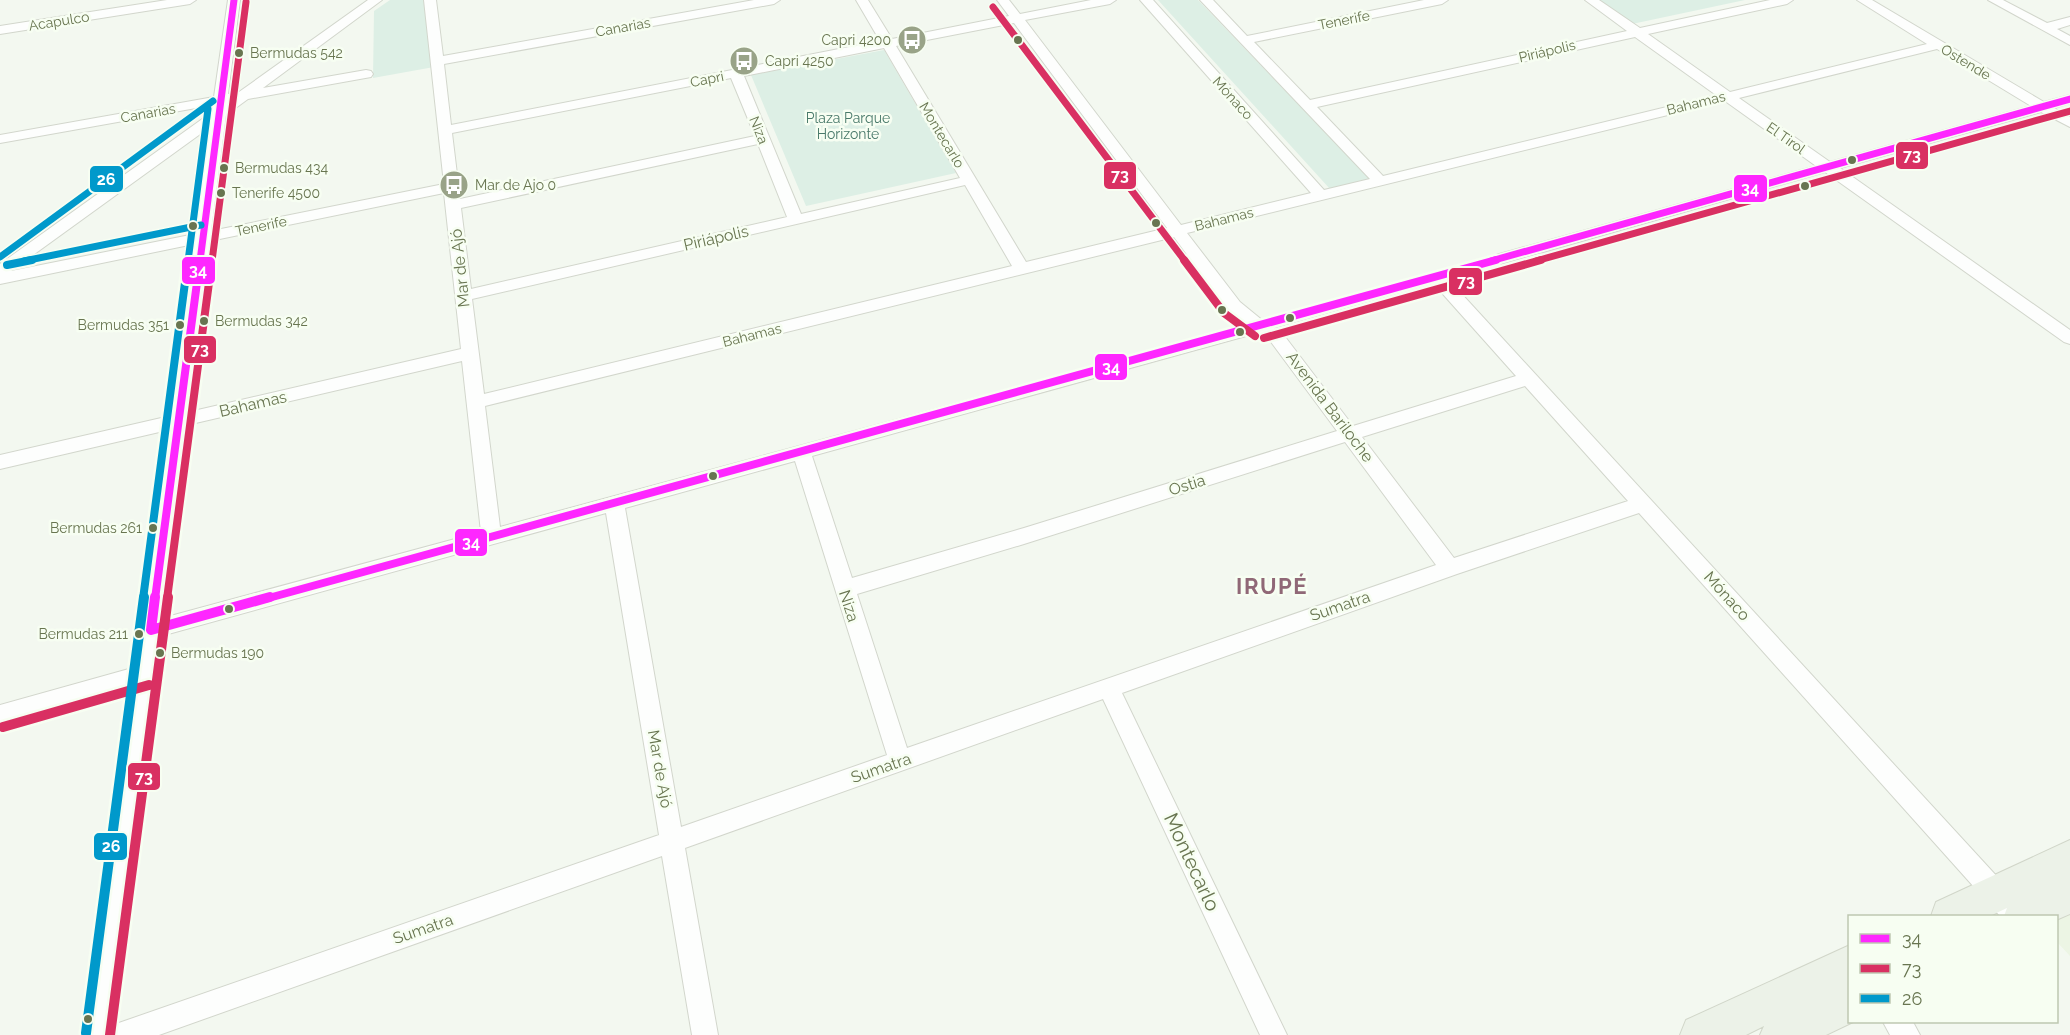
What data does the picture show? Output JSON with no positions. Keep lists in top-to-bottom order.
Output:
{
  "streets": {
    "street": [
      "Tenerife",
      "Acapulco",
      "Canarias",
      "Piriápolis",
      "Ostende",
      "Capri",
      "Mónaco",
      "Bahamas",
      "Niza",
      "Montecarlo",
      "El Tirol",
      "Mar de Ajó",
      "Avenida Bariloche",
      "Ostia",
      "Sumatra"
    ]
  },
  "crossings": [
    ["Tenerife", "Mar de Ajó"],
    ["Canarias", "Mar de Ajó"],
    ["Piriápolis", "Niza"],
    ["Piriápolis", "Montecarlo"],
    ["Piriápolis", "El Tirol"],
    ["Piriápolis", "Mar de Ajó"],
    ["Ostende", "Bahamas"],
    ["Capri", "Niza"],
    ["Capri", "Montecarlo"],
    ["Capri", "Mar de Ajó"],
    ["Capri", "Avenida Bariloche"],
    ["Mónaco", "Bahamas"],
    ["Mónaco", "Ostia"],
    ["Mónaco", "Sumatra"],
    ["Bahamas", "Montecarlo"],
    ["Bahamas", "El Tirol"],
    ["Bahamas", "Mar de Ajó"],
    ["Bahamas", "Avenida Bariloche"],
    ["Niza", "Ostia"],
    ["Niza", "Sumatra"],
    ["Montecarlo", "Sumatra"],
    ["Mar de Ajó", "Sumatra"],
    ["Avenida Bariloche", "Ostia"],
    ["Avenida Bariloche", "Sumatra"]
  ],
  "districts": ["IRUPÉ"],
  "parks": ["Plaza Parque Horizonte"],
  "places": {
    "bus stop": ["Capri 4200", "Capri 4250", "Mar de Ajo 0"],
    "other": [
      "Bermudas 542",
      "Bermudas 434",
      "Tenerife 4500",
      "Bermudas 342",
      "Bermudas 351",
      "Bermudas 261",
      "Bermudas 211",
      "Bermudas 190"
    ]
  },
  "lines": ["transit line 34", "transit line 73", "transit line 26"],
  "legend": ["34", "73", "26"]
}
